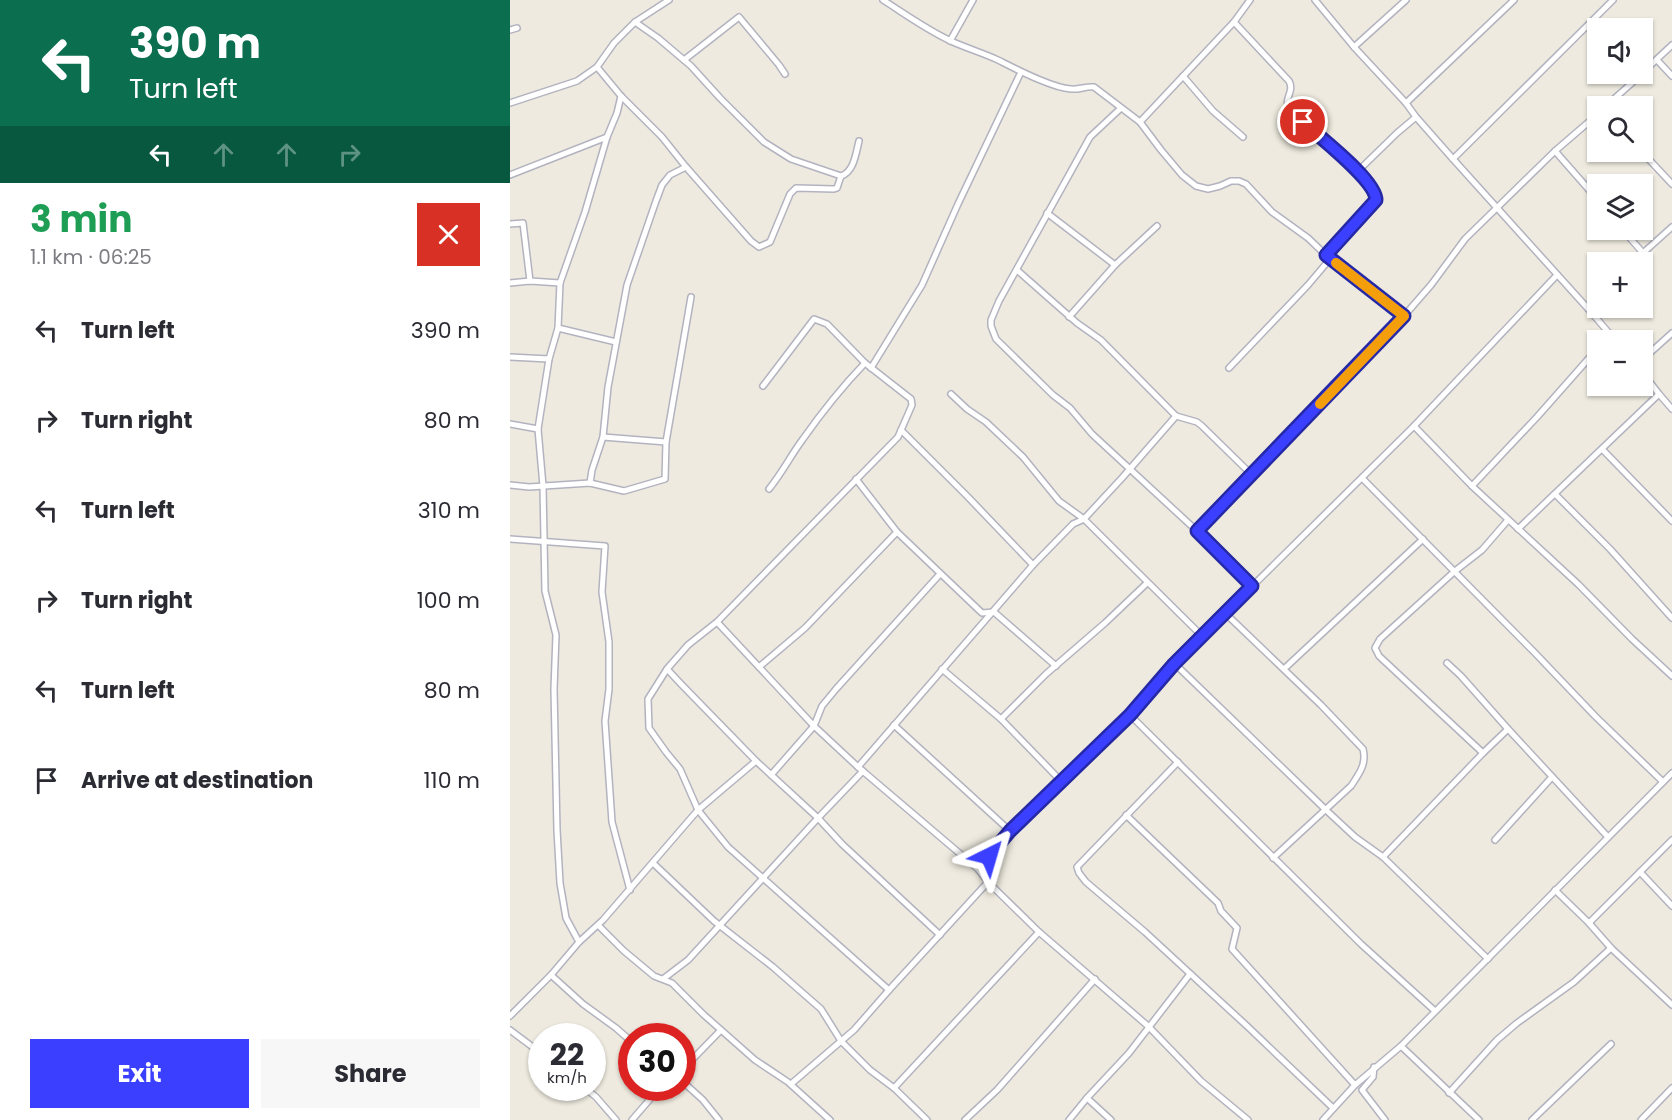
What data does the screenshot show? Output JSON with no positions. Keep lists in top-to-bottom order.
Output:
{
  "page": {
    "turn": ["390 m", "Turn left"],
    "map_buttons": ["+", "−"],
    "heading": ["3 min", "1.1 km · 06:25"],
    "list": [
      {
        "name": "Turn left",
        "value": "390 m"
      },
      {
        "name": "Turn right",
        "value": "80 m"
      },
      {
        "name": "Turn left",
        "value": "310 m"
      },
      {
        "name": "Turn right",
        "value": "100 m"
      },
      {
        "name": "Turn left",
        "value": "80 m"
      },
      {
        "name": "Arrive at destination",
        "value": "110 m"
      }
    ],
    "speed": "22 km/h",
    "limit": "30",
    "buttons": ["Exit", "Share"]
  }
}
